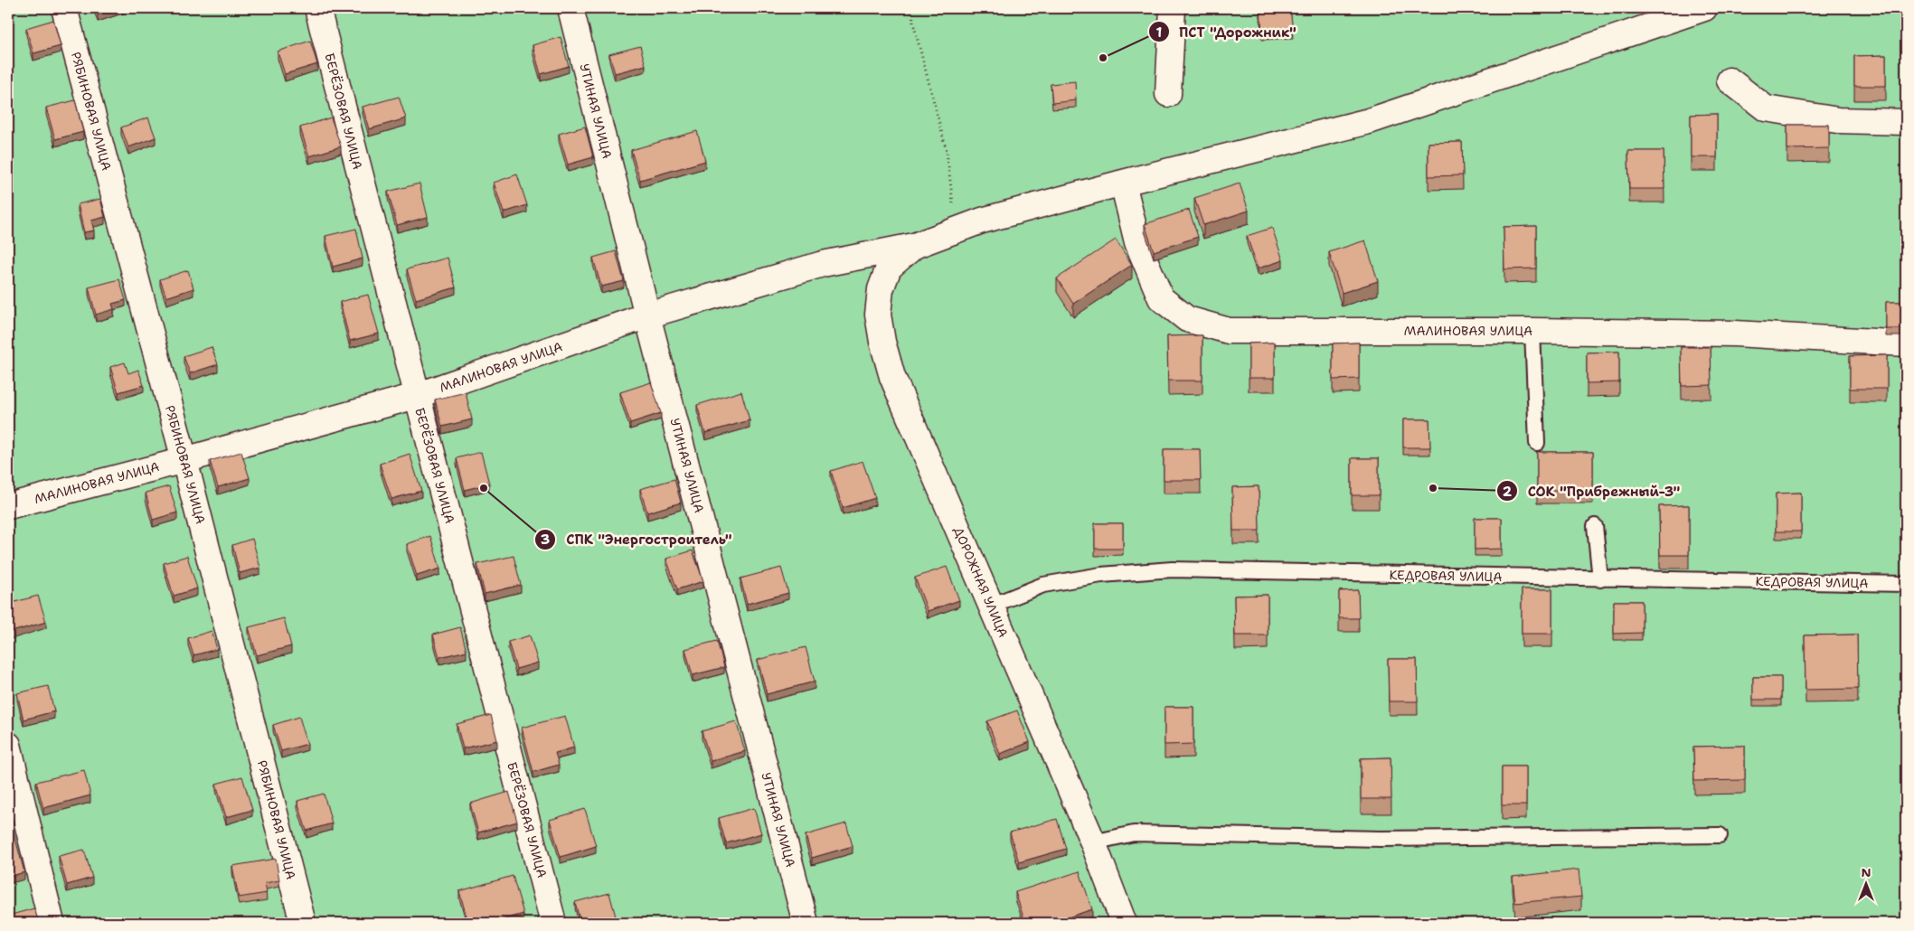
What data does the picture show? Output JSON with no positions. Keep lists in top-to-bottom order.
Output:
{
  "streets": {
    "street": [
      "РЯБИНОВАЯ УЛИЦА",
      "БЕРЁЗОВАЯ УЛИЦА",
      "УТИНАЯ УЛИЦА",
      "МАЛИНОВАЯ УЛИЦА",
      "ДОРОЖНАЯ УЛИЦА"
    ],
    "lane": ["КЕДРОВАЯ УЛИЦА"]
  },
  "crossings": [
    ["РЯБИНОВАЯ УЛИЦА", "МАЛИНОВАЯ УЛИЦА"],
    ["БЕРЁЗОВАЯ УЛИЦА", "МАЛИНОВАЯ УЛИЦА"],
    ["УТИНАЯ УЛИЦА", "МАЛИНОВАЯ УЛИЦА"],
    ["МАЛИНОВАЯ УЛИЦА", "ДОРОЖНАЯ УЛИЦА"],
    ["КЕДРОВАЯ УЛИЦА", "ДОРОЖНАЯ УЛИЦА"]
  ],
  "places": ["ПСТ \"Дорожник\"", "СПК \"Энергостроитель\"", "СОК \"Прибрежный-3\""],
  "north": "top"
}
